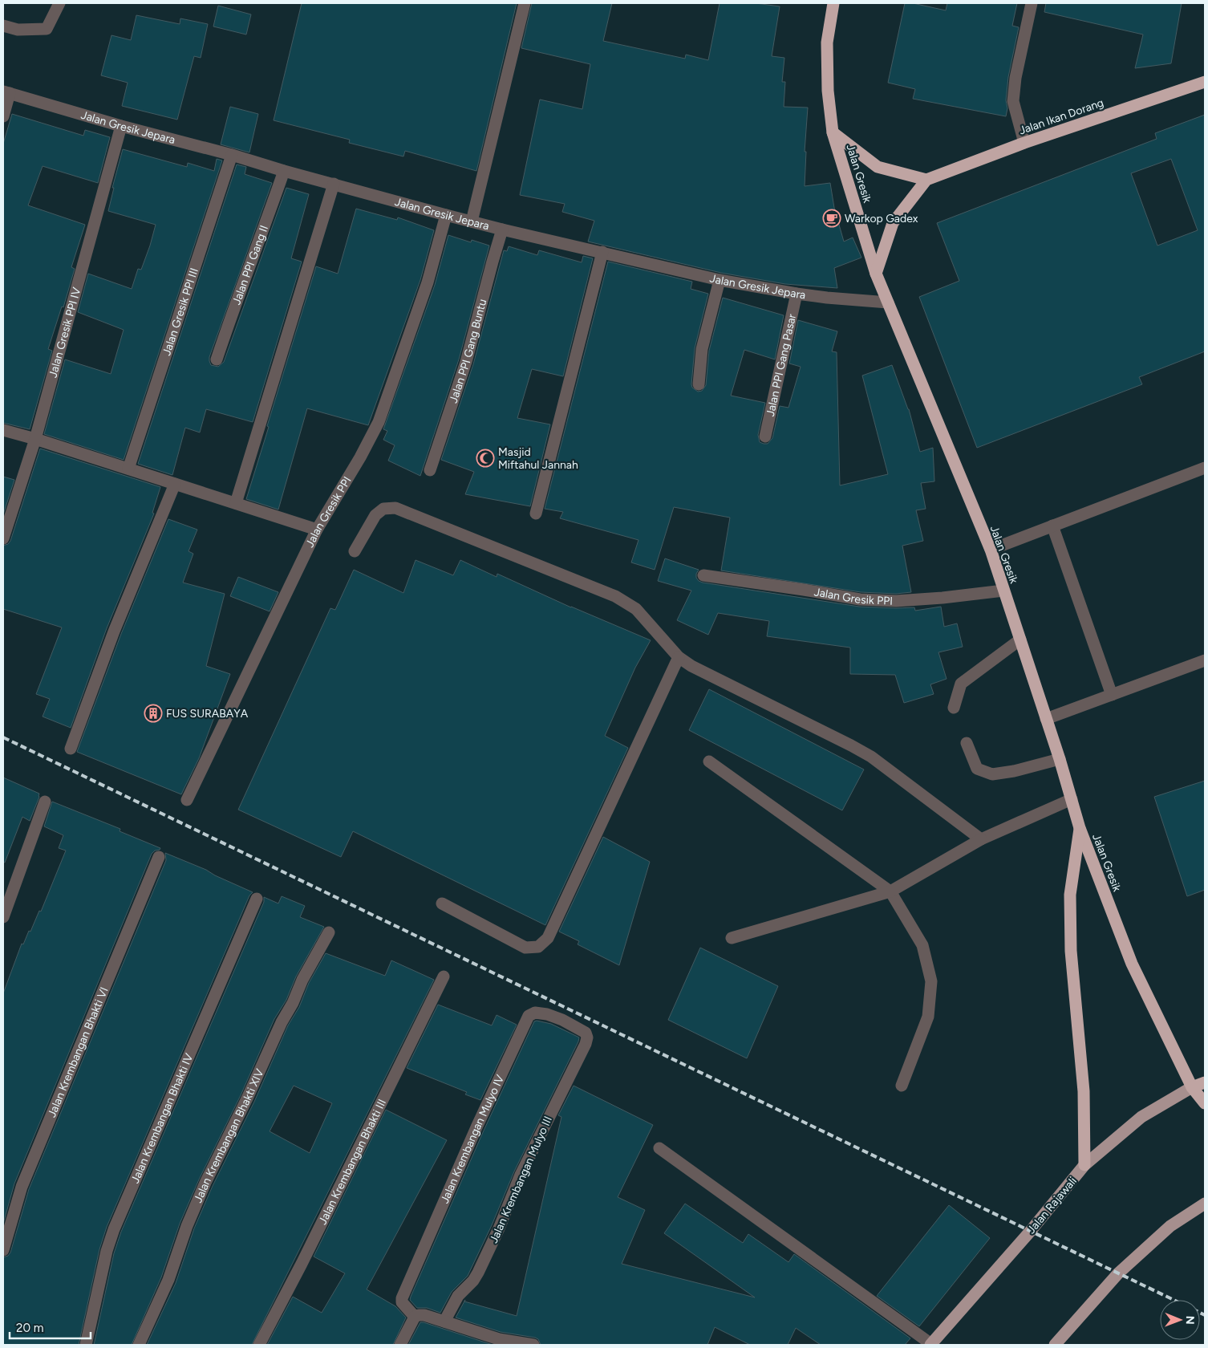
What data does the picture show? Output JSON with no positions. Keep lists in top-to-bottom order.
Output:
{
  "streets": {
    "highway": ["Jalan Ikan Dorang", "Jalan Gresik"],
    "main road": ["Jalan Rajawali"],
    "street": [
      "Jalan Gresik Jepara",
      "Jalan PPI Gang II",
      "Jalan Gresik PPI III",
      "Jalan Gresik PPI IV",
      "Jalan PPI Gang Buntu",
      "Jalan PPI Gang Pasar",
      "Jalan Gresik PPI",
      "Jalan Krembangan Bhakti VI",
      "Jalan Krembangan Bhakti IV",
      "Jalan Krembangan Bhakti XIV",
      "Jalan Krembangan Mulyo IV",
      "Jalan Krembangan Bhakti III",
      "Jalan Krembangan Mulyo III"
    ]
  },
  "crossings": [
    ["Jalan Gresik Jepara", "Jalan Gresik"],
    ["Jalan Gresik Jepara", "Jalan PPI Gang II"],
    ["Jalan Gresik Jepara", "Jalan Gresik PPI III"],
    ["Jalan Gresik Jepara", "Jalan Gresik PPI IV"],
    ["Jalan Gresik Jepara", "Jalan PPI Gang Buntu"],
    ["Jalan Gresik Jepara", "Jalan PPI Gang Pasar"],
    ["Jalan Gresik Jepara", "Jalan Gresik PPI"],
    ["Jalan Gresik", "Jalan Gresik PPI"],
    ["Jalan Gresik", "Jalan Rajawali"],
    ["Jalan Krembangan Mulyo IV", "Jalan Krembangan Mulyo III"]
  ],
  "places": {
    "cafe": ["Warkop Gadex"],
    "mosque": ["Masjid Miftahul Jannah"],
    "building": ["FUS SURABAYA"]
  },
  "scale_bar": "20 m",
  "north": "right"
}
